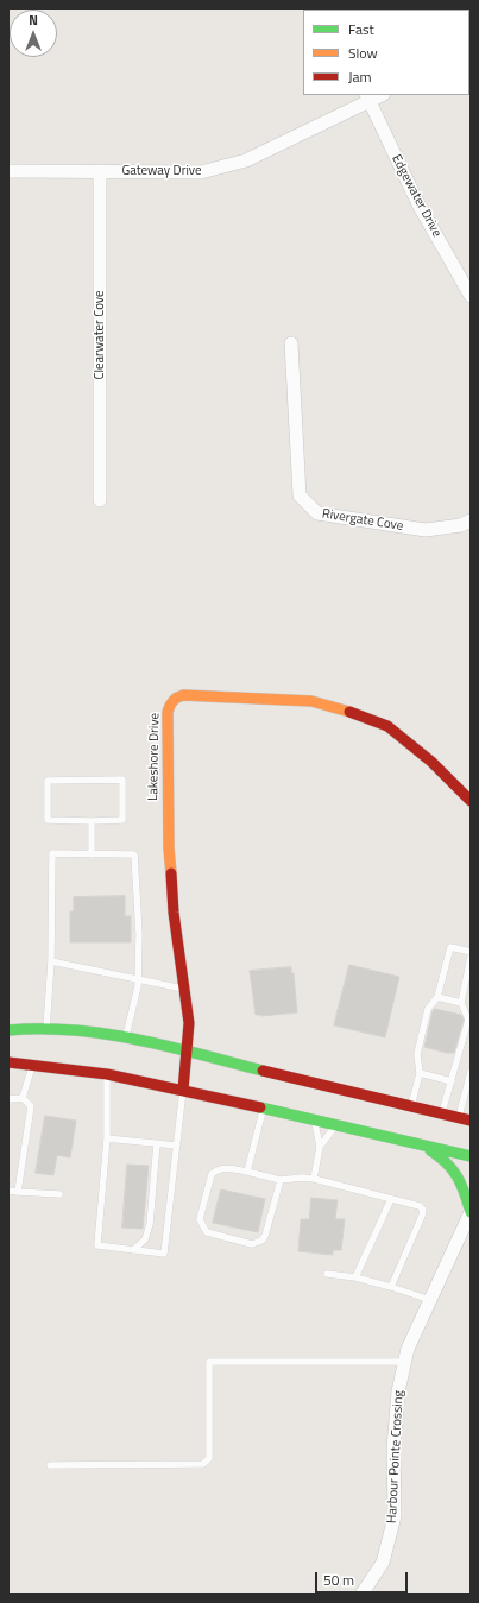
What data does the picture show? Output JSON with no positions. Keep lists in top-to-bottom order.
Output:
{
  "streets": {
    "main road": ["Lakeshore Drive"],
    "street": [
      "Gateway Drive",
      "Edgewater Drive",
      "Clearwater Cove",
      "Rivergate Cove",
      "Harbour Pointe Crossing"
    ]
  },
  "crossings": [
    ["Gateway Drive", "Edgewater Drive"],
    ["Gateway Drive", "Clearwater Cove"]
  ],
  "legend": ["Fast", "Slow", "Jam"],
  "scale_bar": "50 m",
  "north": "top"
}
